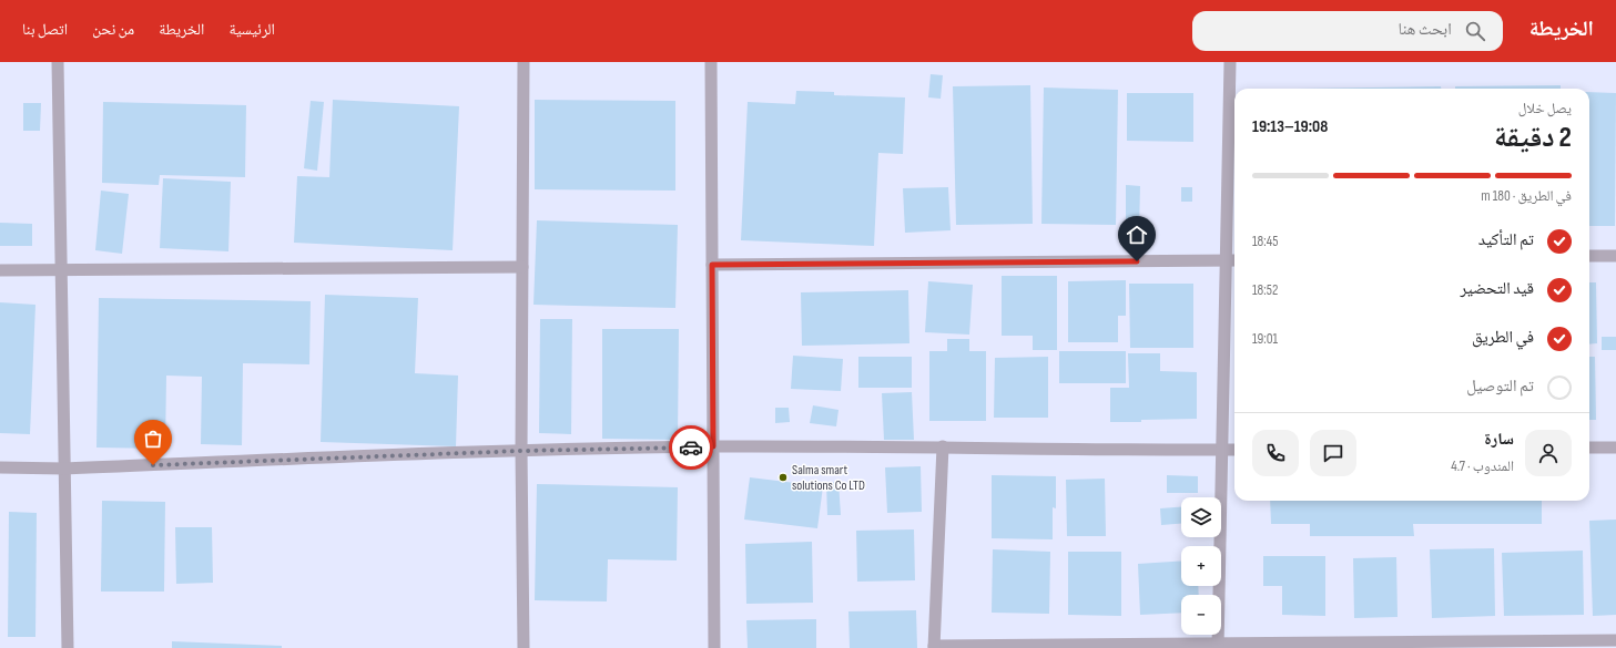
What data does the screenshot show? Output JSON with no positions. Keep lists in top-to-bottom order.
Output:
{
  "places": ["Salma smart solutions Co LTD"],
  "page": {
    "header": "الخريطة",
    "search": "ابحث هنا",
    "nav": [
      "الرئيسية",
      "الخريطة",
      "من نحن",
      "اتصل بنا"
    ],
    "heading": ["2 دقيقة", "يصل خلال", "19:08–19:13"],
    "panel": ["سارة", "المندوب · 4.7"],
    "bar": "في الطريق · 180 m",
    "list": [
      ["تم التأكيد", "18:45"],
      ["قيد التحضير", "18:52"],
      ["في الطريق", "19:01"],
      "تم التوصيل"
    ],
    "map_buttons": ["+", "−"]
  }
}
